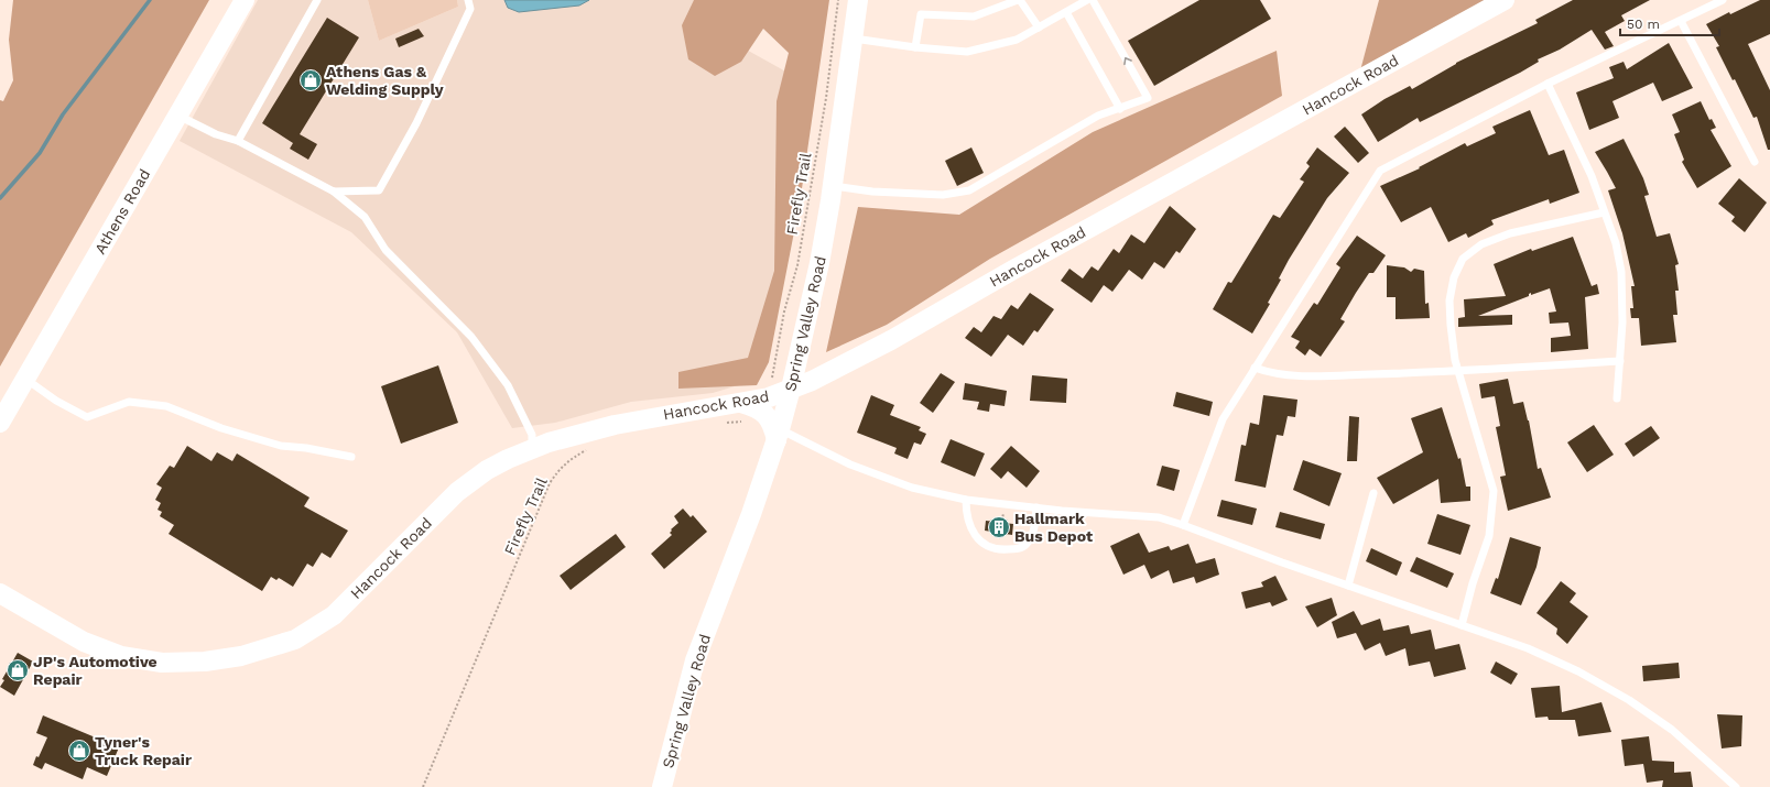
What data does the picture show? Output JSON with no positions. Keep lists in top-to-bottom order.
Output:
{
  "streets": {
    "street": ["Hancock Road", "Athens Road", "Spring Valley Road"],
    "path": ["Firefly Trail"]
  },
  "crossings": [
    ["Hancock Road", "Spring Valley Road"]
  ],
  "places": {
    "shop": ["Athens Gas & Welding Supply", "JP's Automotive Repair", "Tyner's Truck Repair"],
    "building": ["Hallmark Bus Depot"]
  },
  "scale_bar": "50 m"
}
